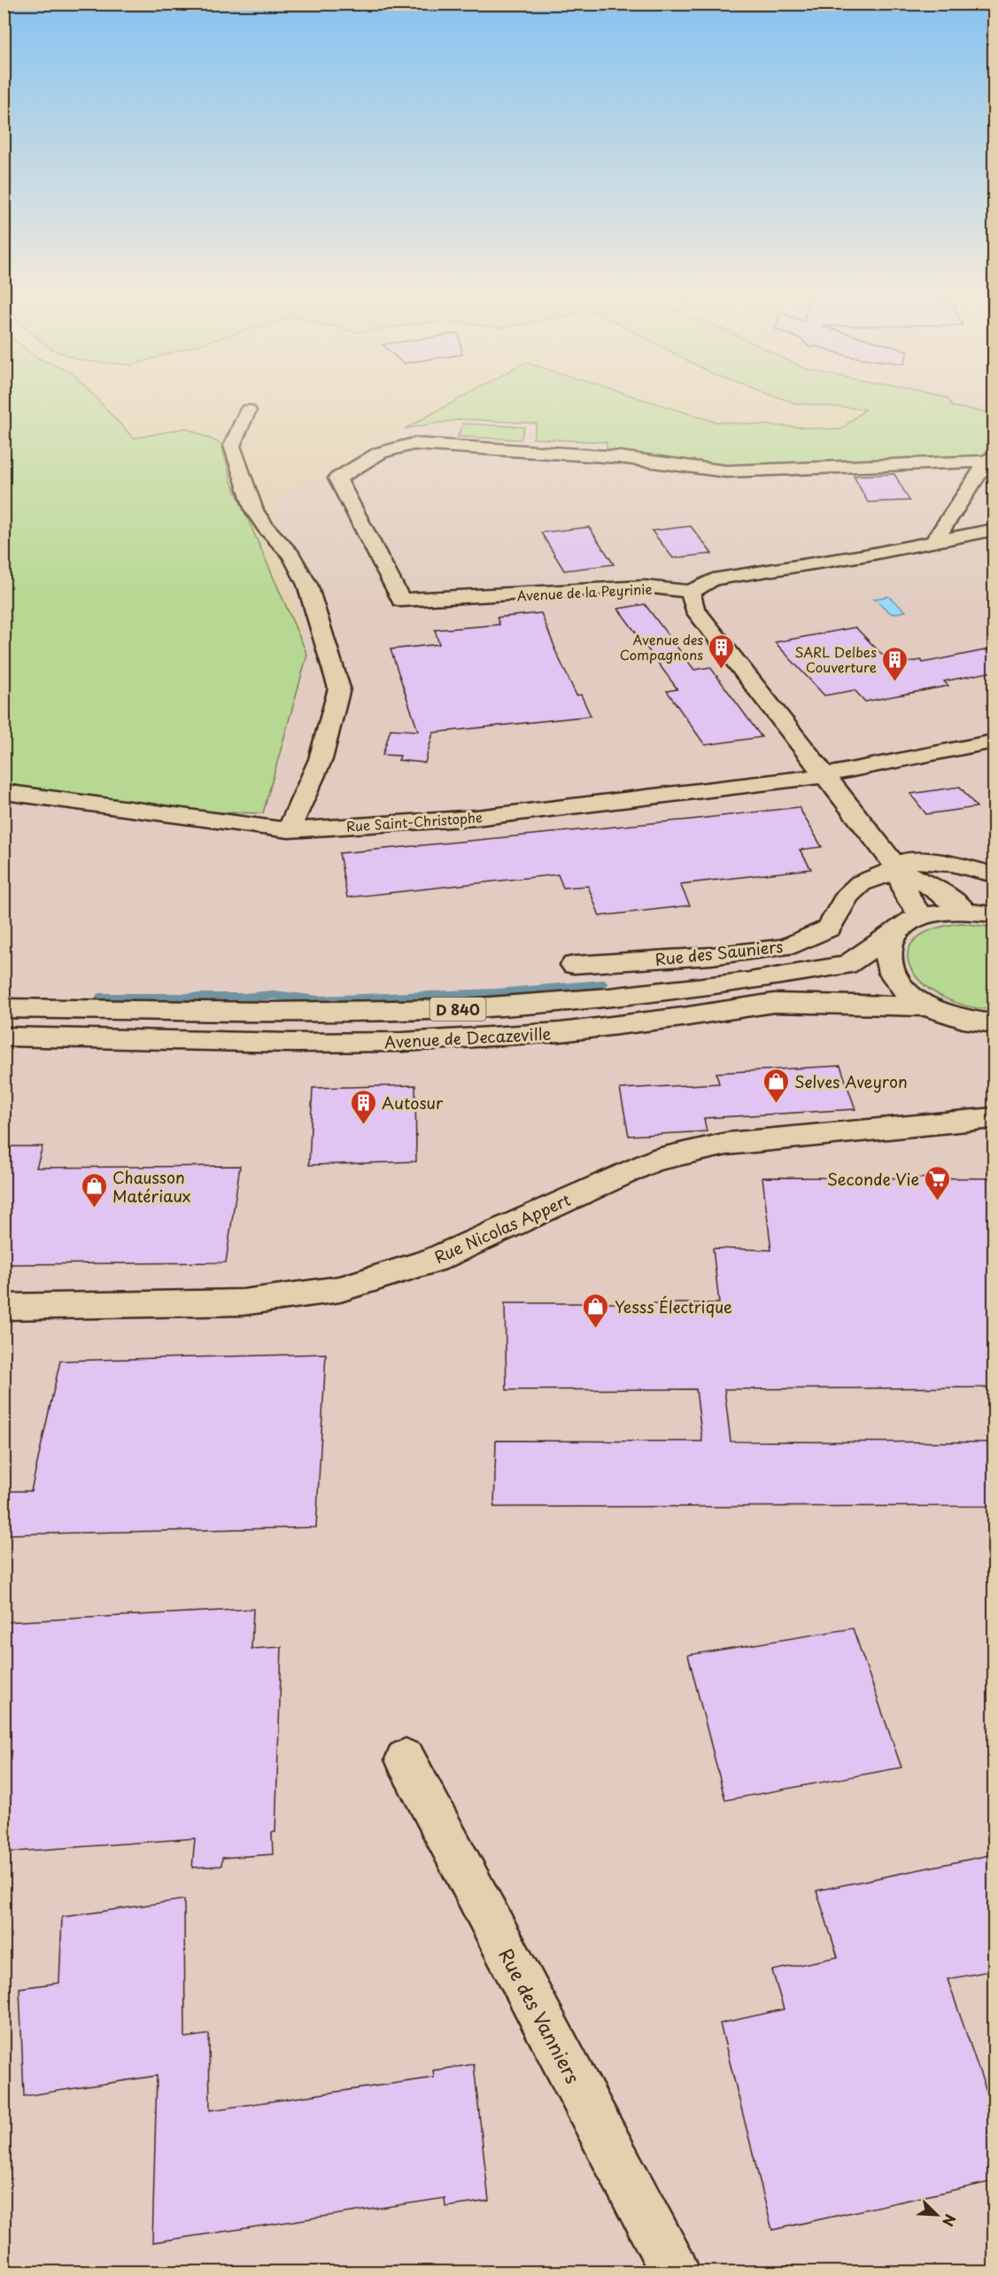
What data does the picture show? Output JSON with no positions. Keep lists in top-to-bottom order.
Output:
{
  "streets": {
    "street": [
      "Avenue de la Peyrinie",
      "Rue Saint-Christophe",
      "Rue des Sauniers",
      "D 840",
      "Avenue de Decazeville",
      "Rue Nicolas Appert",
      "Rue des Vanniers"
    ]
  },
  "places": {
    "building": ["Avenue des Compagnons", "SARL Delbes Couverture", "Autosur"],
    "shop": ["Selves Aveyron", "Chausson Matériaux", "Yesss Électrique"],
    "supermarket": ["Seconde Vie"]
  },
  "north": "bottom right"
}
